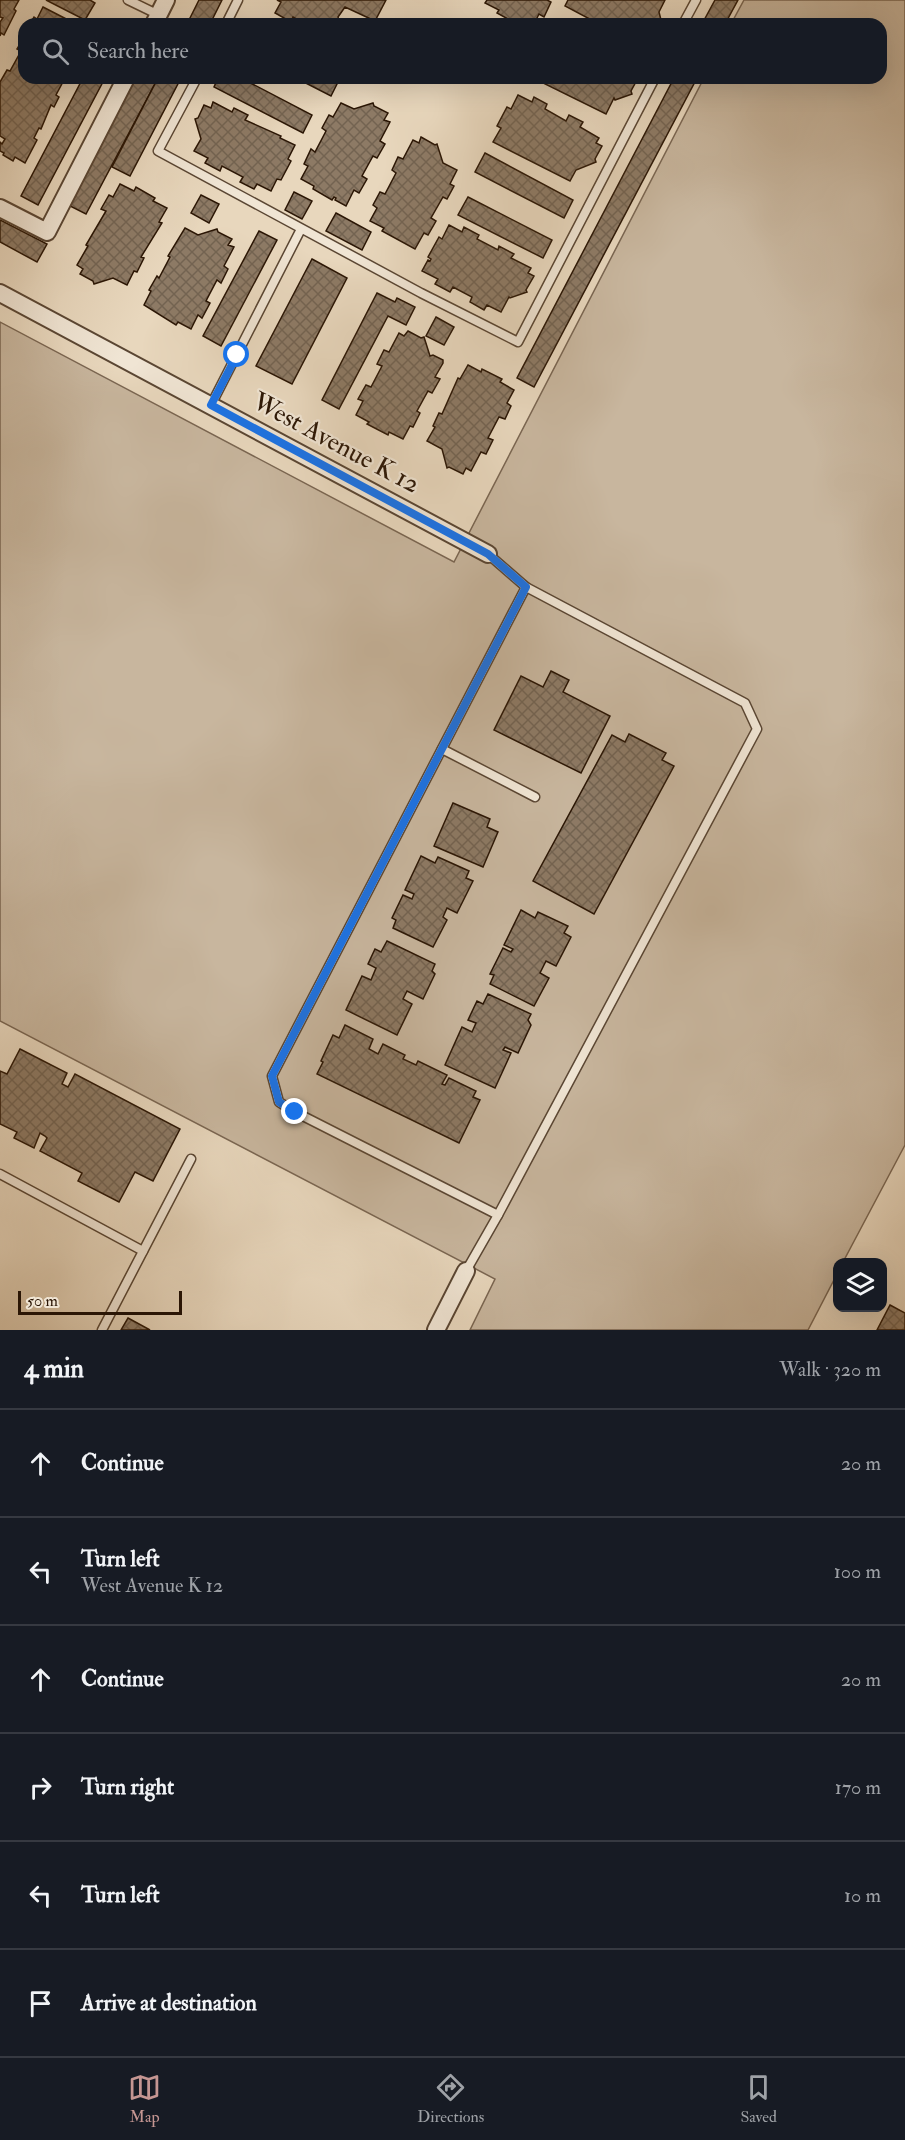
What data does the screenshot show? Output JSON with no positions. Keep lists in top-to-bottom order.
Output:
{
  "streets": {
    "street": ["West Avenue K 12"]
  },
  "scale_bar": "50 m",
  "page": {
    "search": "Search here",
    "scale": "50 m",
    "heading": ["4 min", "Walk · 320 m"],
    "list": [
      ["Continue", "20 m"],
      ["Turn left", "West Avenue K 12", "100 m"],
      ["Continue", "20 m"],
      ["Turn right", "170 m"],
      ["Turn left", "10 m"],
      "Arrive at destination"
    ],
    "nav": ["Map", "Directions", "Saved"]
  }
}
